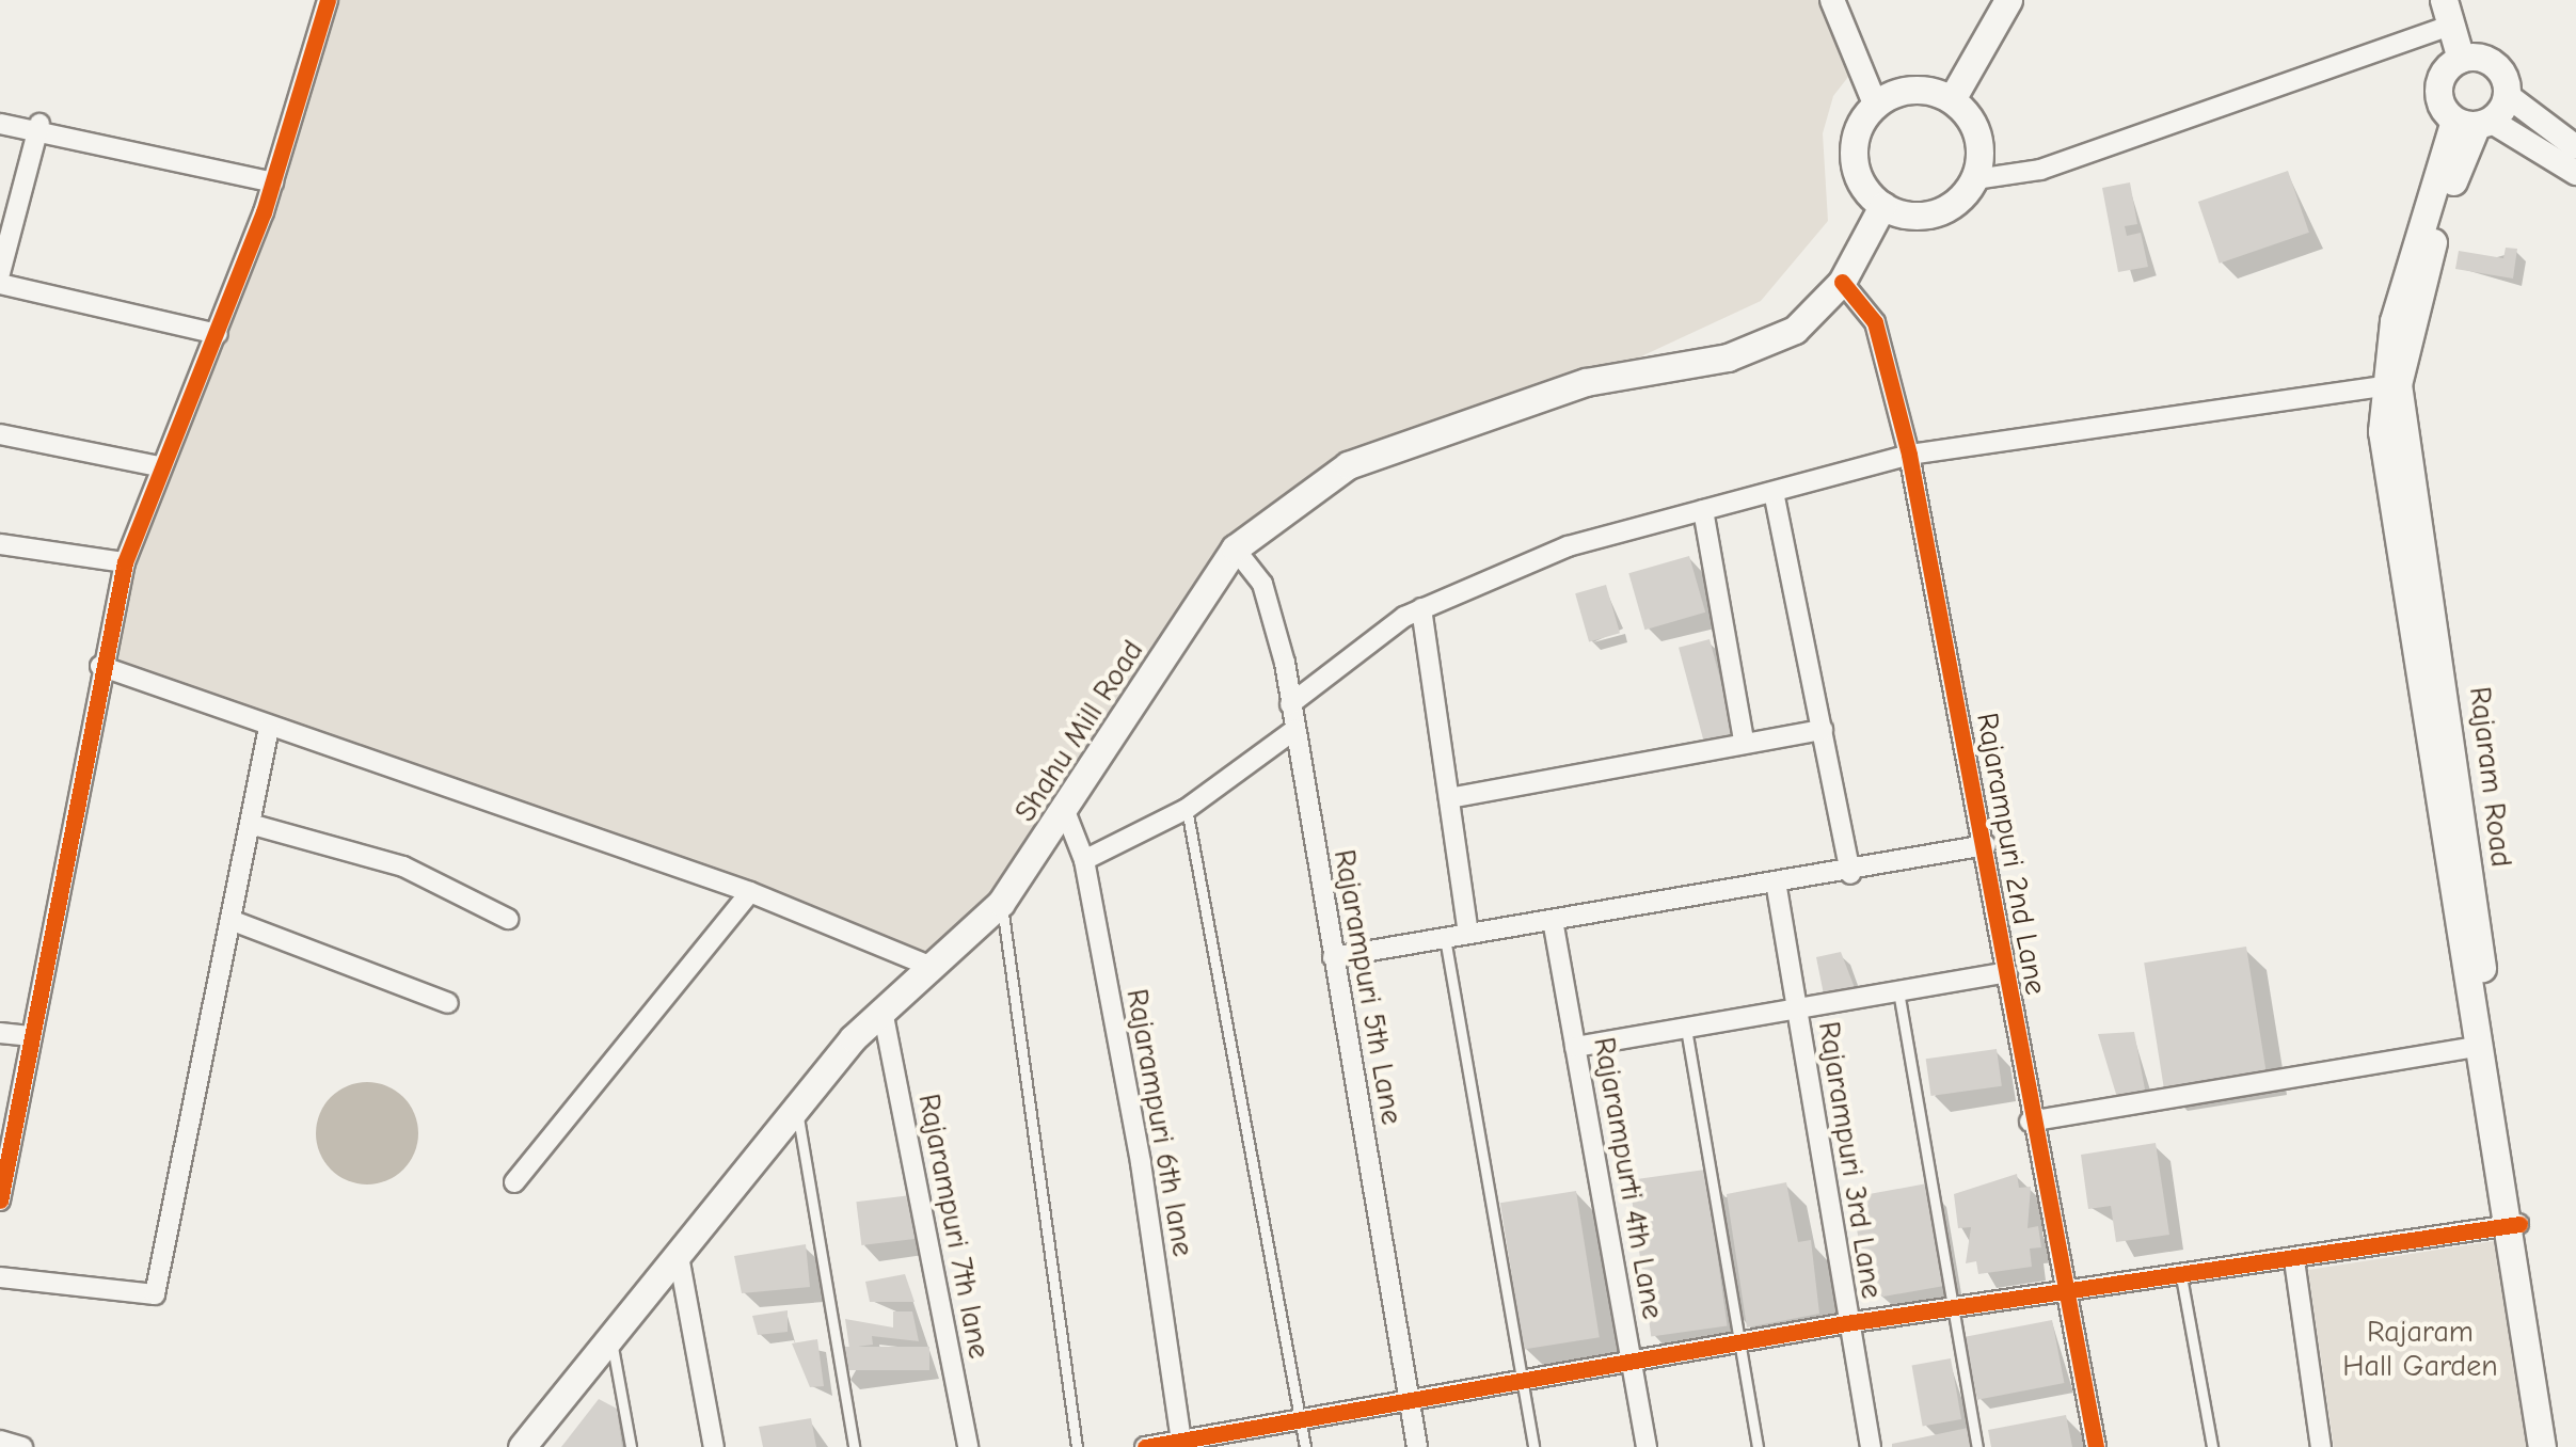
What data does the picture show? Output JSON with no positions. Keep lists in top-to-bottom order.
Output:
{
  "streets": {
    "main road": ["Shahu Mill Road", "Rajaram Road"],
    "street": [
      "Rajarampuri 2nd Lane",
      "Rajarampuri 5th Lane",
      "Rajarampuri 6th lane",
      "Rajarampuri 3rd Lane",
      "Rajarampurti 4th Lane",
      "Rajarampuri 7th lane"
    ]
  },
  "crossings": [
    ["Shahu Mill Road", "Rajarampuri 2nd Lane"],
    ["Shahu Mill Road", "Rajarampuri 5th Lane"],
    ["Shahu Mill Road", "Rajarampuri 6th lane"],
    ["Shahu Mill Road", "Rajarampuri 7th lane"]
  ],
  "parks": ["Rajaram Hall Garden"]
}
